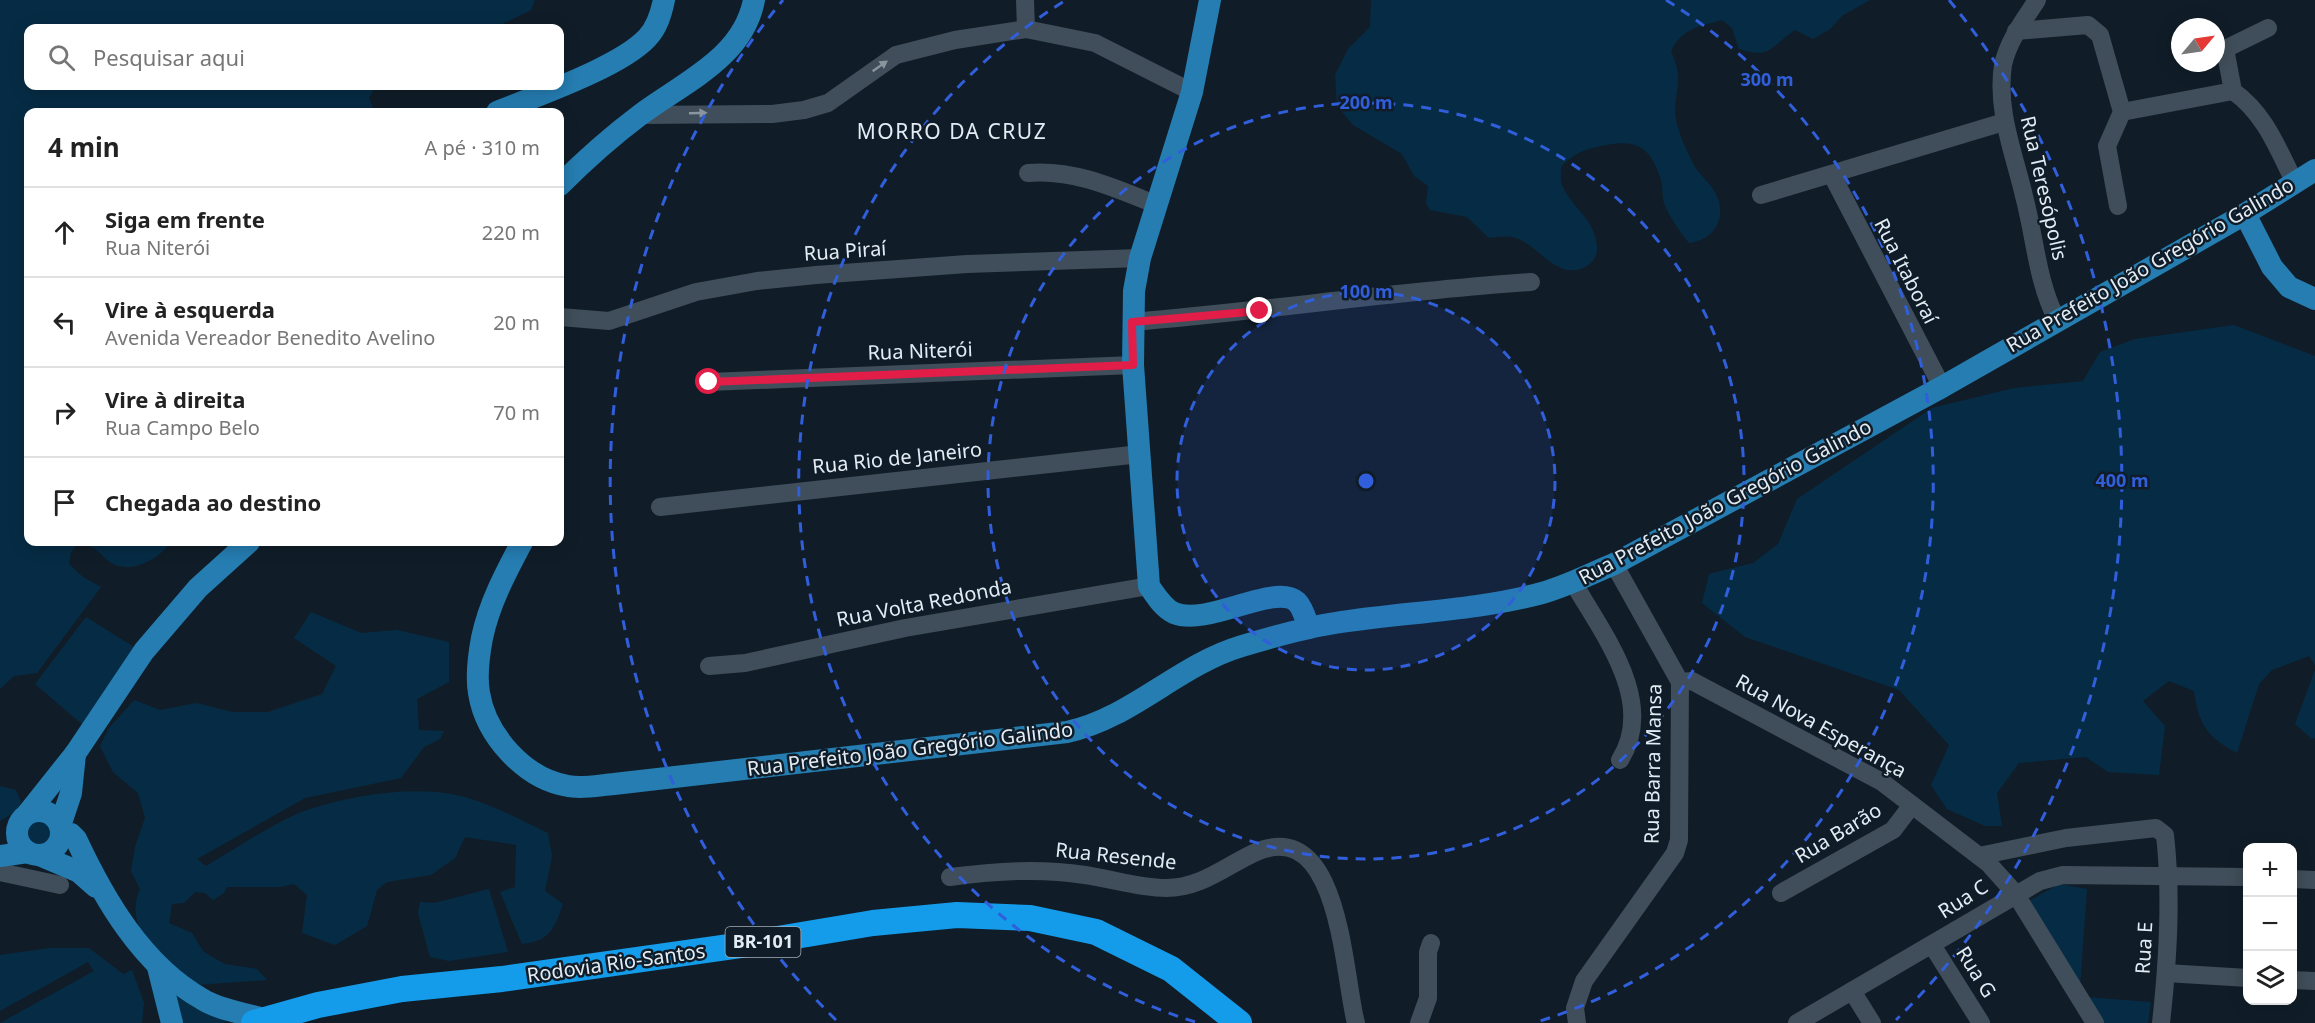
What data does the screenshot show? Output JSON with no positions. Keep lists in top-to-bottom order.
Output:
{
  "streets": {
    "highway": ["BR-101", "Rodovia Rio-Santos"],
    "main road": ["Rua Prefeito João Gregório Galindo"],
    "street": [
      "Rua Teresópolis",
      "Rua Piraí",
      "Rua Itaboraí",
      "Rua Niterói",
      "Rua Rio de Janeiro",
      "Rua Volta Redonda",
      "Rua Nova Esperança",
      "Rua Barra Mansa",
      "Rua Barão",
      "Rua Resende",
      "Rua C",
      "Rua E",
      "Rua G"
    ]
  },
  "crossings": [
    ["Rua Teresópolis", "Rua Prefeito João Gregório Galindo"],
    ["Rua Prefeito João Gregório Galindo", "Rua Itaboraí"],
    ["Rua Prefeito João Gregório Galindo", "Rua Barra Mansa"],
    ["Rua Nova Esperança", "Rua Barra Mansa"],
    ["Rua Nova Esperança", "Rua Barão"],
    ["Rua Nova Esperança", "Rua C"],
    ["Rua Nova Esperança", "Rua E"],
    ["Rua C", "Rua E"],
    ["Rua C", "Rua G"]
  ],
  "districts": ["MORRO DA CRUZ"],
  "north": "top right",
  "page": {
    "search": "Pesquisar aqui",
    "heading": ["4 min", "A pé · 310 m"],
    "list": [
      ["Siga em frente", "Rua Niterói", "220 m"],
      ["Vire à esquerda", "Avenida Vereador Benedito Avelino", "20 m"],
      ["Vire à direita", "Rua Campo Belo", "70 m"],
      "Chegada ao destino"
    ],
    "map_buttons": ["+", "−"]
  },
  "rings": [
    "300 m",
    "200 m",
    "100 m",
    "400 m"
  ]
}
